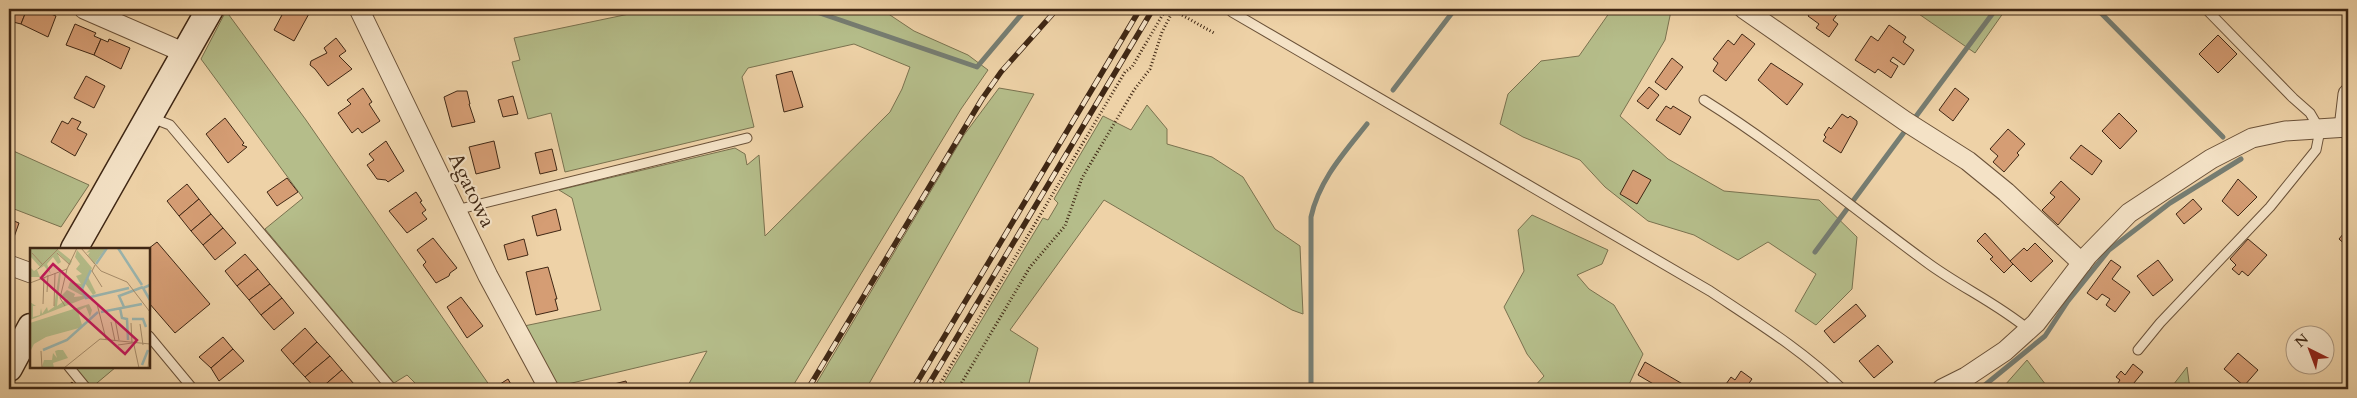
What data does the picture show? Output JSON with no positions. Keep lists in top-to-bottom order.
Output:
{
  "streets": {
    "street": ["Agatowa"]
  },
  "north": "top left"
}
